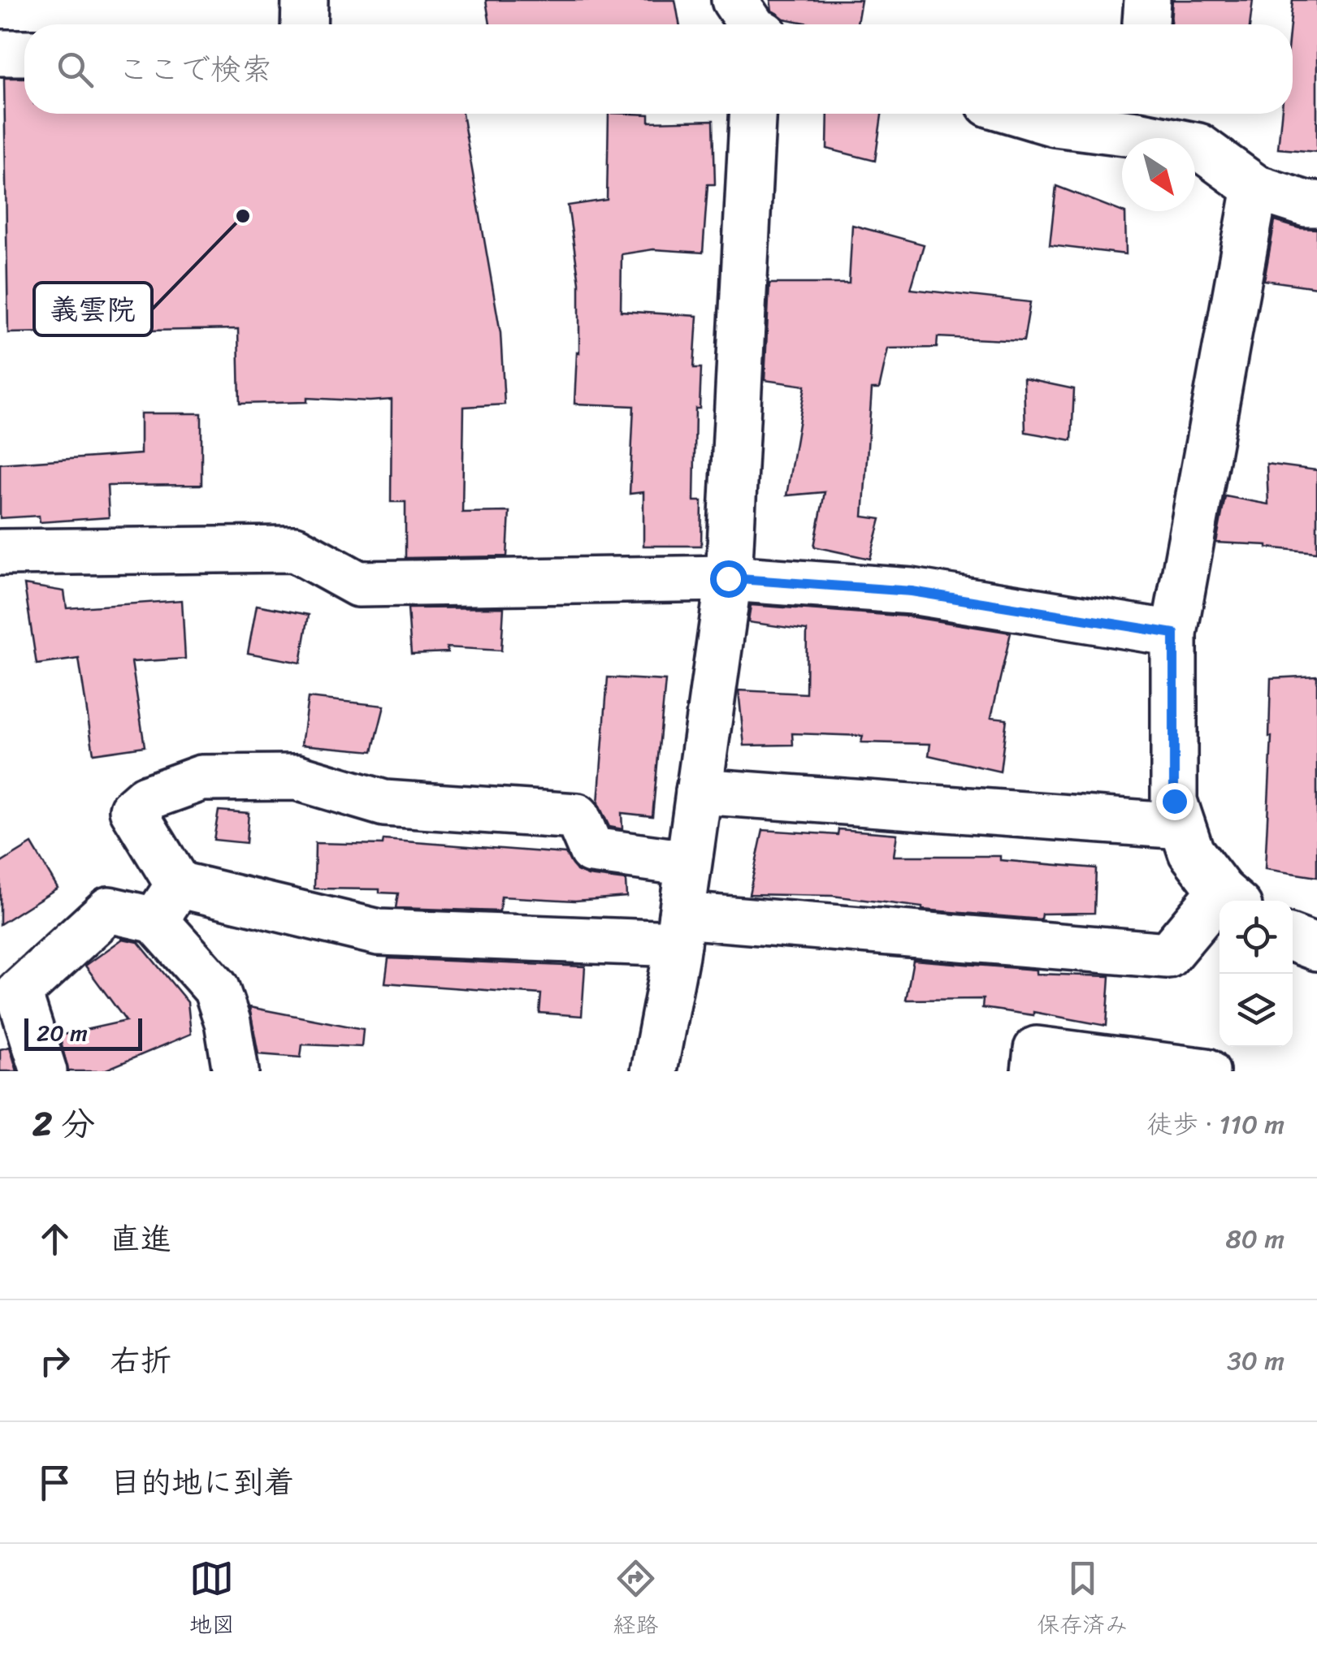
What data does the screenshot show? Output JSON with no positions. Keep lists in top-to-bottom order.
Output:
{
  "places": ["義雲院"],
  "scale_bar": "20 m",
  "north": "bottom right",
  "page": {
    "search": "ここで検索",
    "scale": "20 m",
    "heading": ["2 分", "徒歩 · 110 m"],
    "list": [
      ["直進", "80 m"],
      ["右折", "30 m"],
      "目的地に到着"
    ],
    "nav": ["地図", "経路", "保存済み"]
  }
}
